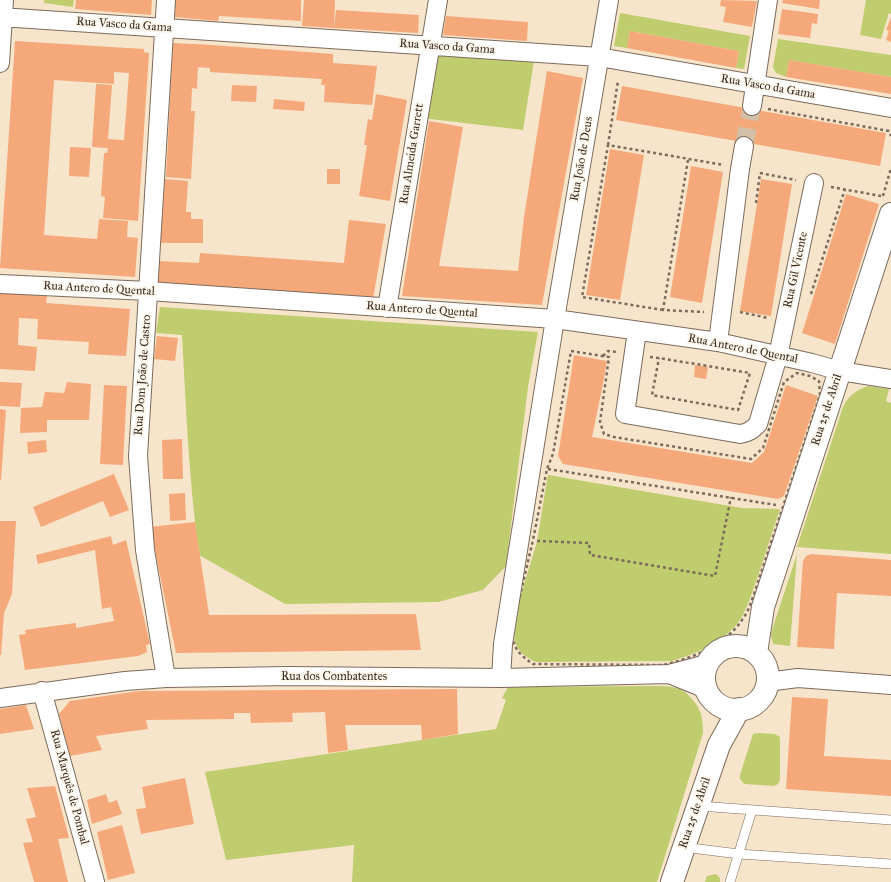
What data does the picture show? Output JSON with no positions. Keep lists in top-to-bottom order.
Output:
{
  "streets": {
    "street": [
      "Rua Vasco da Gama",
      "Rua Almeida Garrett",
      "Rua João de Deus",
      "Rua Gil Vicente",
      "Rua Antero de Quental",
      "Rua Dom João de Castro",
      "Rua 25 de Abril",
      "Rua dos Combatentes",
      "Rua Marquês de Pombal"
    ]
  },
  "crossings": [
    ["Rua Vasco da Gama", "Rua Almeida Garrett"],
    ["Rua Vasco da Gama", "Rua João de Deus"],
    ["Rua Vasco da Gama", "Rua Dom João de Castro"],
    ["Rua Almeida Garrett", "Rua Antero de Quental"],
    ["Rua João de Deus", "Rua Antero de Quental"],
    ["Rua João de Deus", "Rua dos Combatentes"],
    ["Rua Gil Vicente", "Rua Antero de Quental"],
    ["Rua Antero de Quental", "Rua Dom João de Castro"],
    ["Rua Antero de Quental", "Rua 25 de Abril"],
    ["Rua Dom João de Castro", "Rua dos Combatentes"],
    ["Rua 25 de Abril", "Rua dos Combatentes"],
    ["Rua dos Combatentes", "Rua Marquês de Pombal"]
  ]
}
